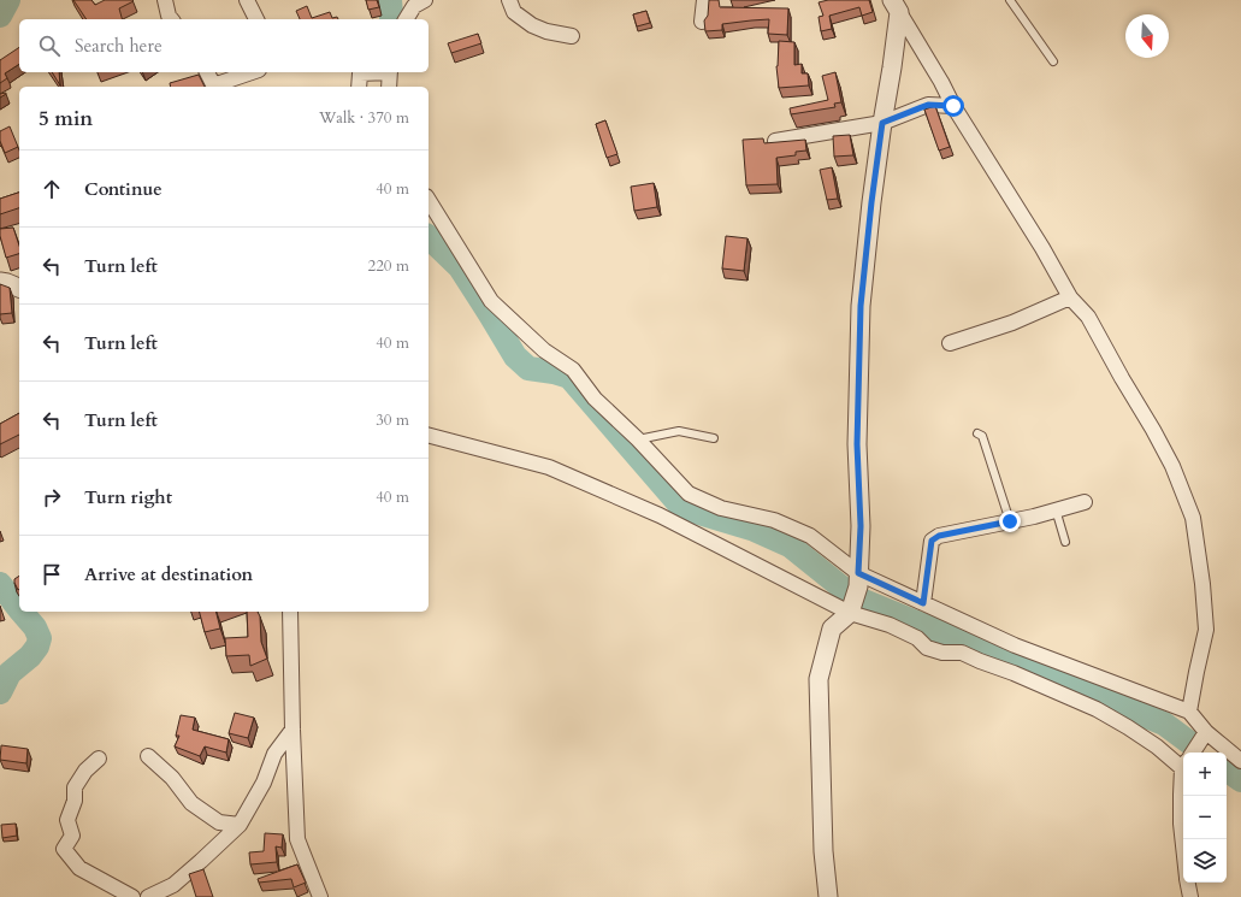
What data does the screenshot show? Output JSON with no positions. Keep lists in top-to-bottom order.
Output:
{
  "north": "bottom",
  "page": {
    "search": "Search here",
    "heading": ["5 min", "Walk · 370 m"],
    "list": [
      ["Continue", "40 m"],
      ["Turn left", "220 m"],
      ["Turn left", "40 m"],
      ["Turn left", "30 m"],
      ["Turn right", "40 m"],
      "Arrive at destination"
    ],
    "map_buttons": ["+", "−"]
  }
}
